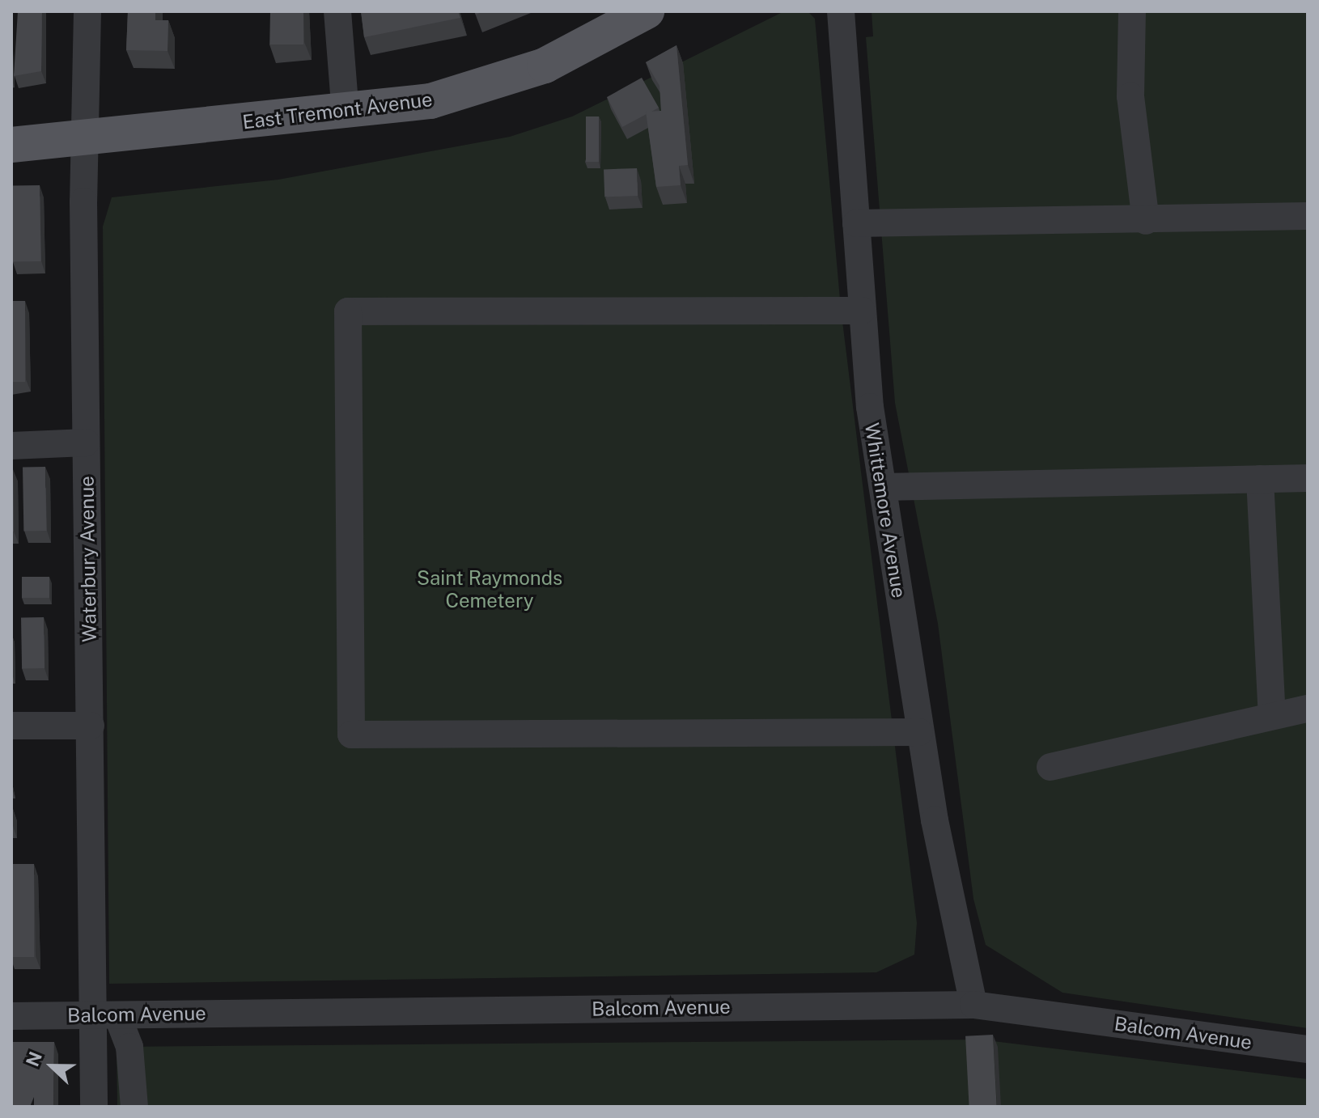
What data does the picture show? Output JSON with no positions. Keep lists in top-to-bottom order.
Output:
{
  "streets": {
    "main road": ["East Tremont Avenue"],
    "street": ["Whittemore Avenue", "Waterbury Avenue", "Balcom Avenue"]
  },
  "crossings": [
    ["East Tremont Avenue", "Waterbury Avenue"],
    ["Whittemore Avenue", "Balcom Avenue"],
    ["Waterbury Avenue", "Balcom Avenue"]
  ],
  "parks": ["Saint Raymonds Cemetery"],
  "north": "left"
}
